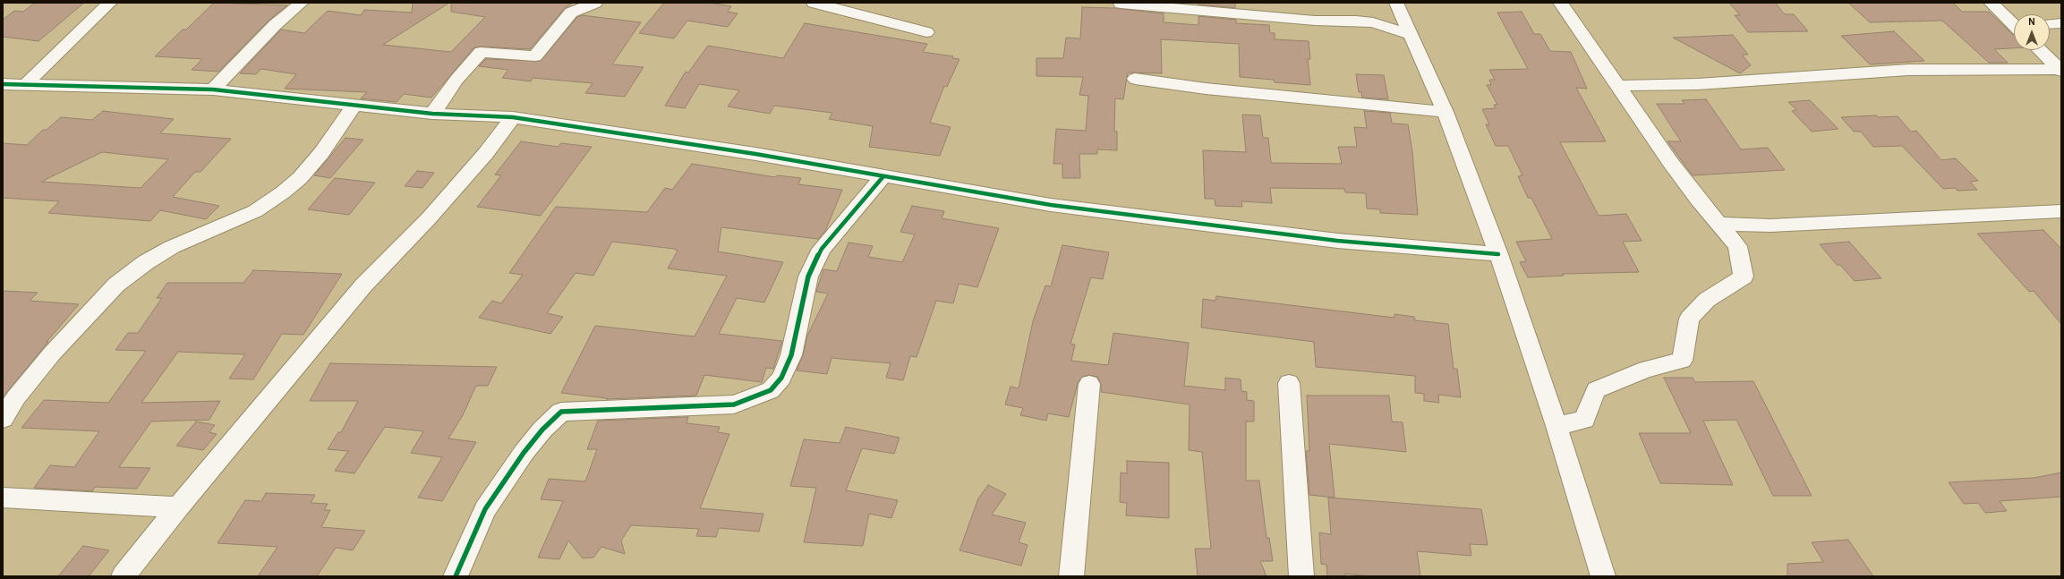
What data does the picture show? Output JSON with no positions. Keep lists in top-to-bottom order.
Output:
{
  "north": "top"
}
